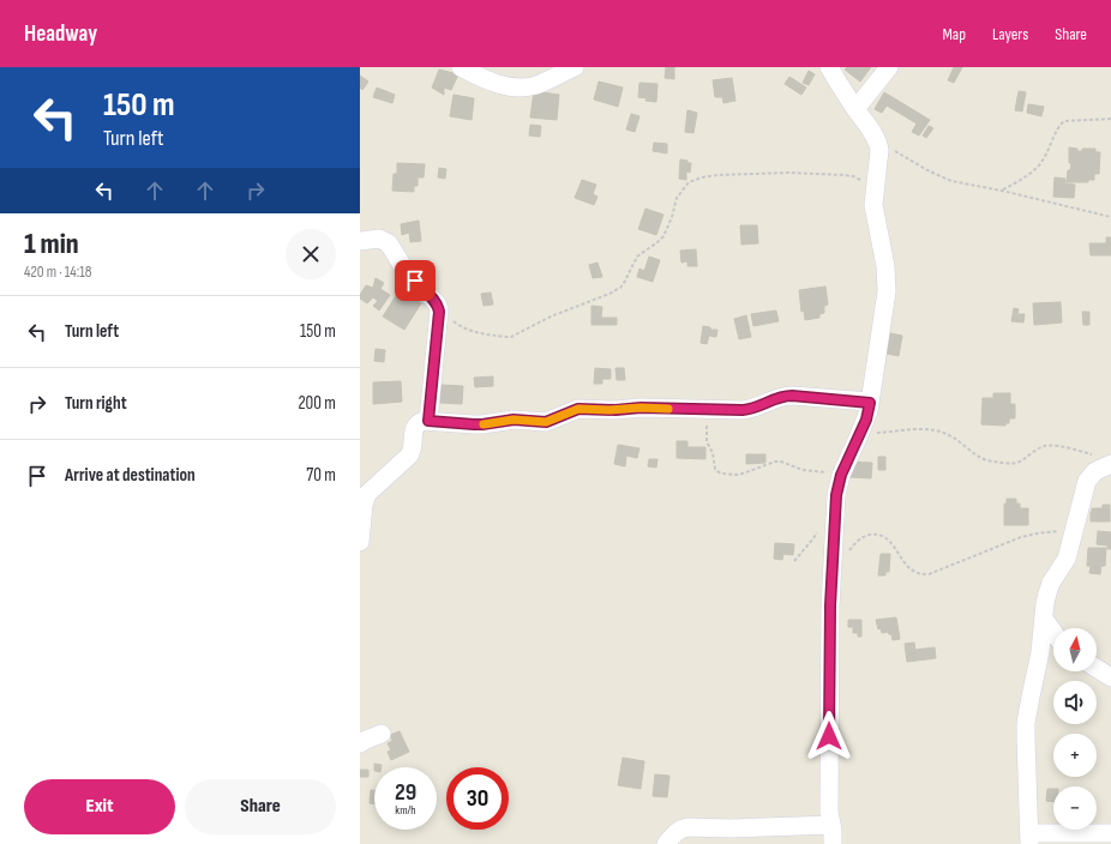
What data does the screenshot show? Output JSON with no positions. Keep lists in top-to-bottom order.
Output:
{
  "north": "top",
  "page": {
    "header": "Headway",
    "nav": ["Map", "Layers", "Share"],
    "turn": ["150 m", "Turn left"],
    "heading": ["1 min", "420 m · 14:18"],
    "list": [
      {
        "name": "Turn left",
        "value": "150 m"
      },
      {
        "name": "Turn right",
        "value": "200 m"
      },
      {
        "name": "Arrive at destination",
        "value": "70 m"
      }
    ],
    "map_buttons": ["+", "−"],
    "speed": "29 km/h",
    "limit": "30",
    "buttons": ["Exit", "Share"]
  }
}
